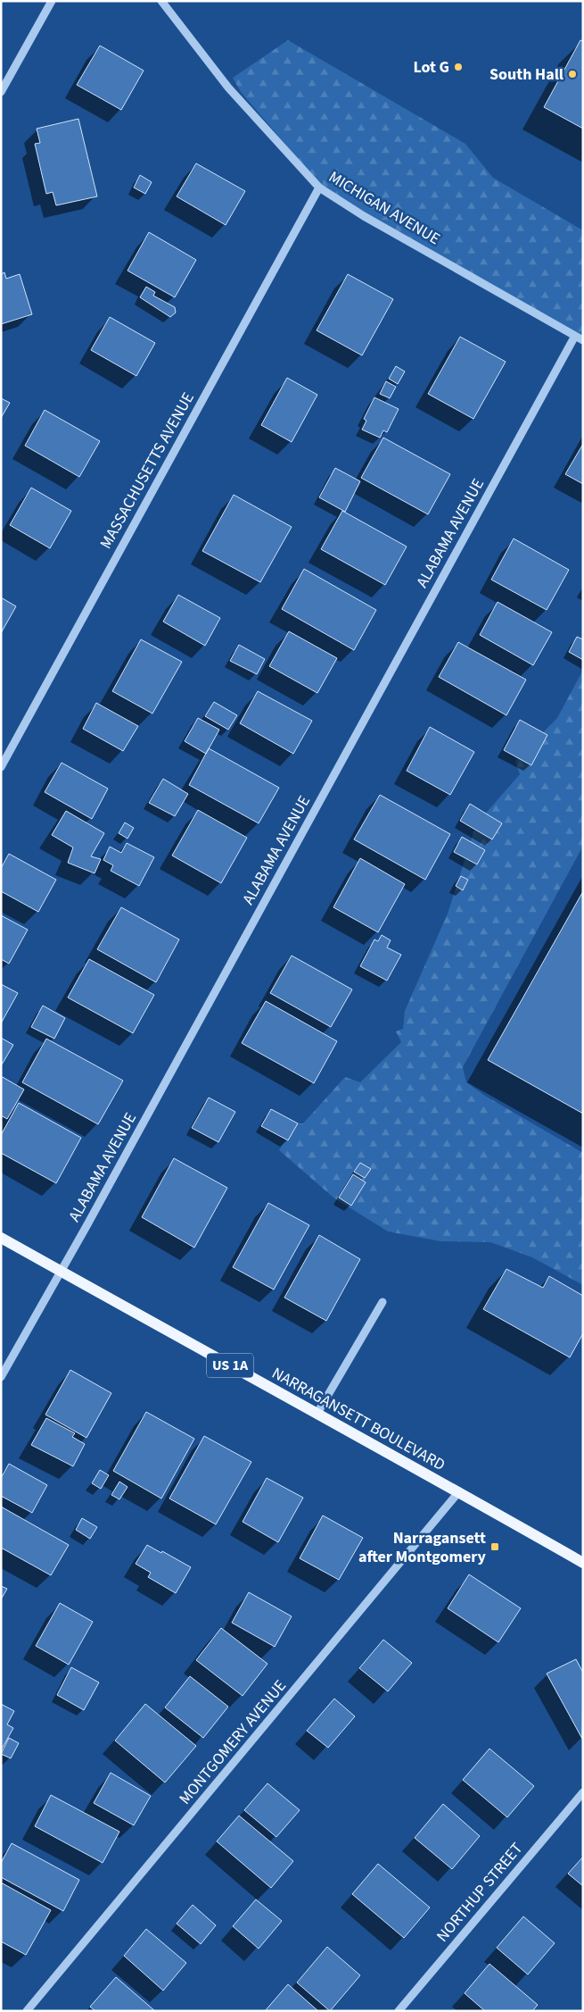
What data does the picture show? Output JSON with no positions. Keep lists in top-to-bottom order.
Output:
{
  "streets": {
    "main road": ["US 1A", "NARRAGANSETT BOULEVARD"],
    "street": [
      "MICHIGAN AVENUE",
      "MASSACHUSETTS AVENUE",
      "ALABAMA AVENUE",
      "MONTGOMERY AVENUE",
      "NORTHUP STREET"
    ]
  },
  "crossings": [
    ["MICHIGAN AVENUE", "MASSACHUSETTS AVENUE"],
    ["MICHIGAN AVENUE", "ALABAMA AVENUE"],
    ["ALABAMA AVENUE", "NARRAGANSETT BOULEVARD"],
    ["NARRAGANSETT BOULEVARD", "MONTGOMERY AVENUE"]
  ],
  "places": {
    "other": ["Lot G", "South Hall"],
    "transit": ["Narragansett after Montgomery"]
  }
}
